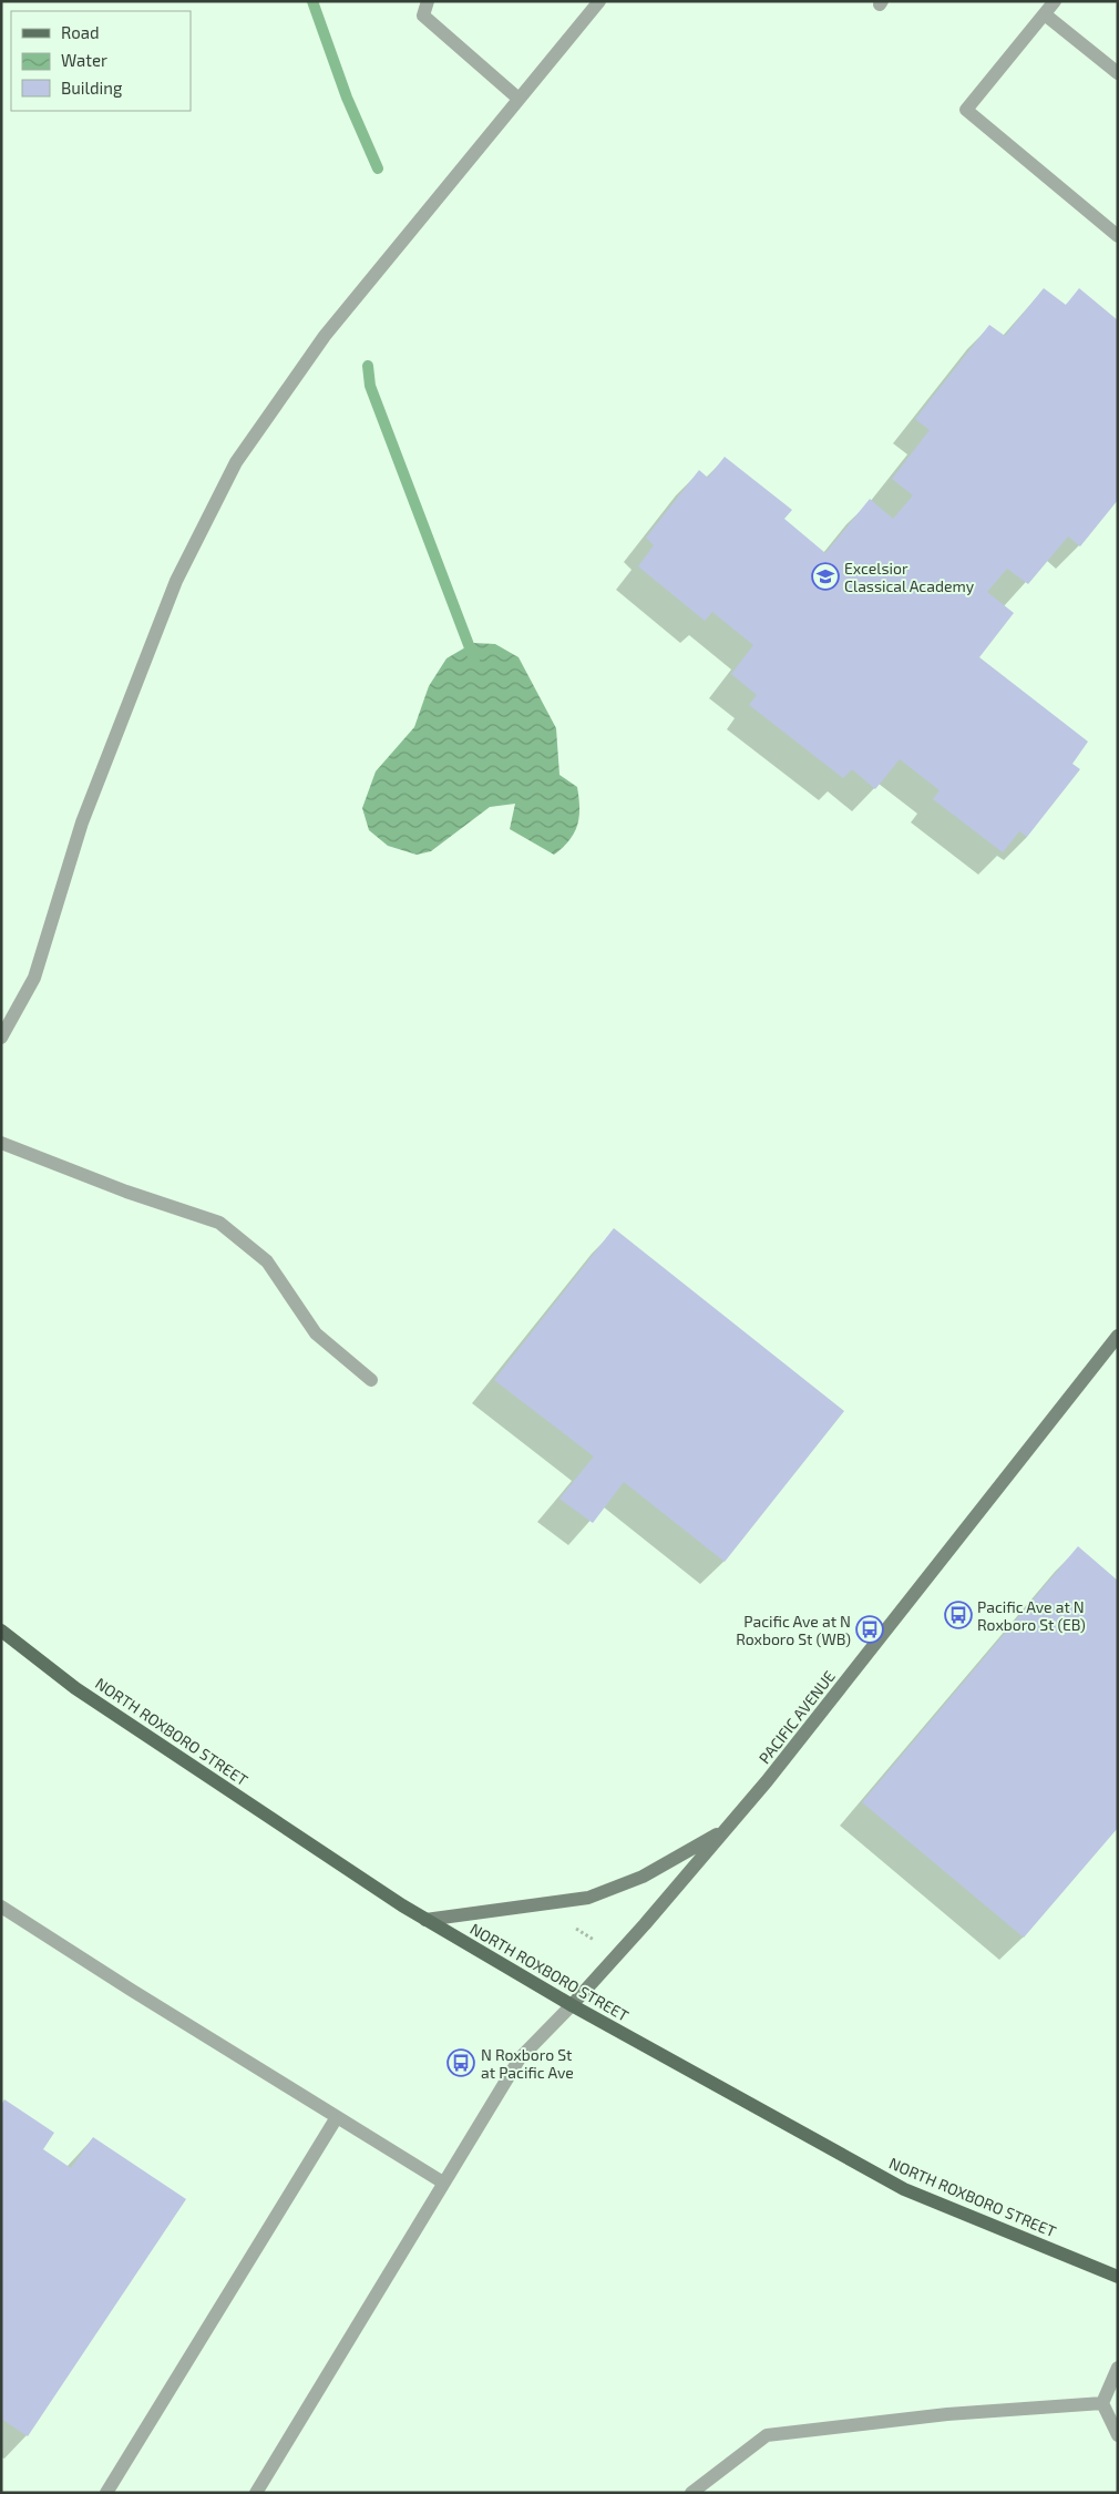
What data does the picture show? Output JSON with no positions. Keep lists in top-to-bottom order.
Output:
{
  "streets": {
    "main road": ["NORTH ROXBORO STREET"],
    "street": ["PACIFIC AVENUE"]
  },
  "crossings": [
    ["PACIFIC AVENUE", "NORTH ROXBORO STREET"]
  ],
  "places": {
    "school or university": ["Excelsior Classical Academy"],
    "bus stop": ["Pacific Ave at N Roxboro St (EB)", "Pacific Ave at N Roxboro St (WB)", "N Roxboro St at Pacific Ave"]
  },
  "legend": ["Road", "Water", "Building"]
}
